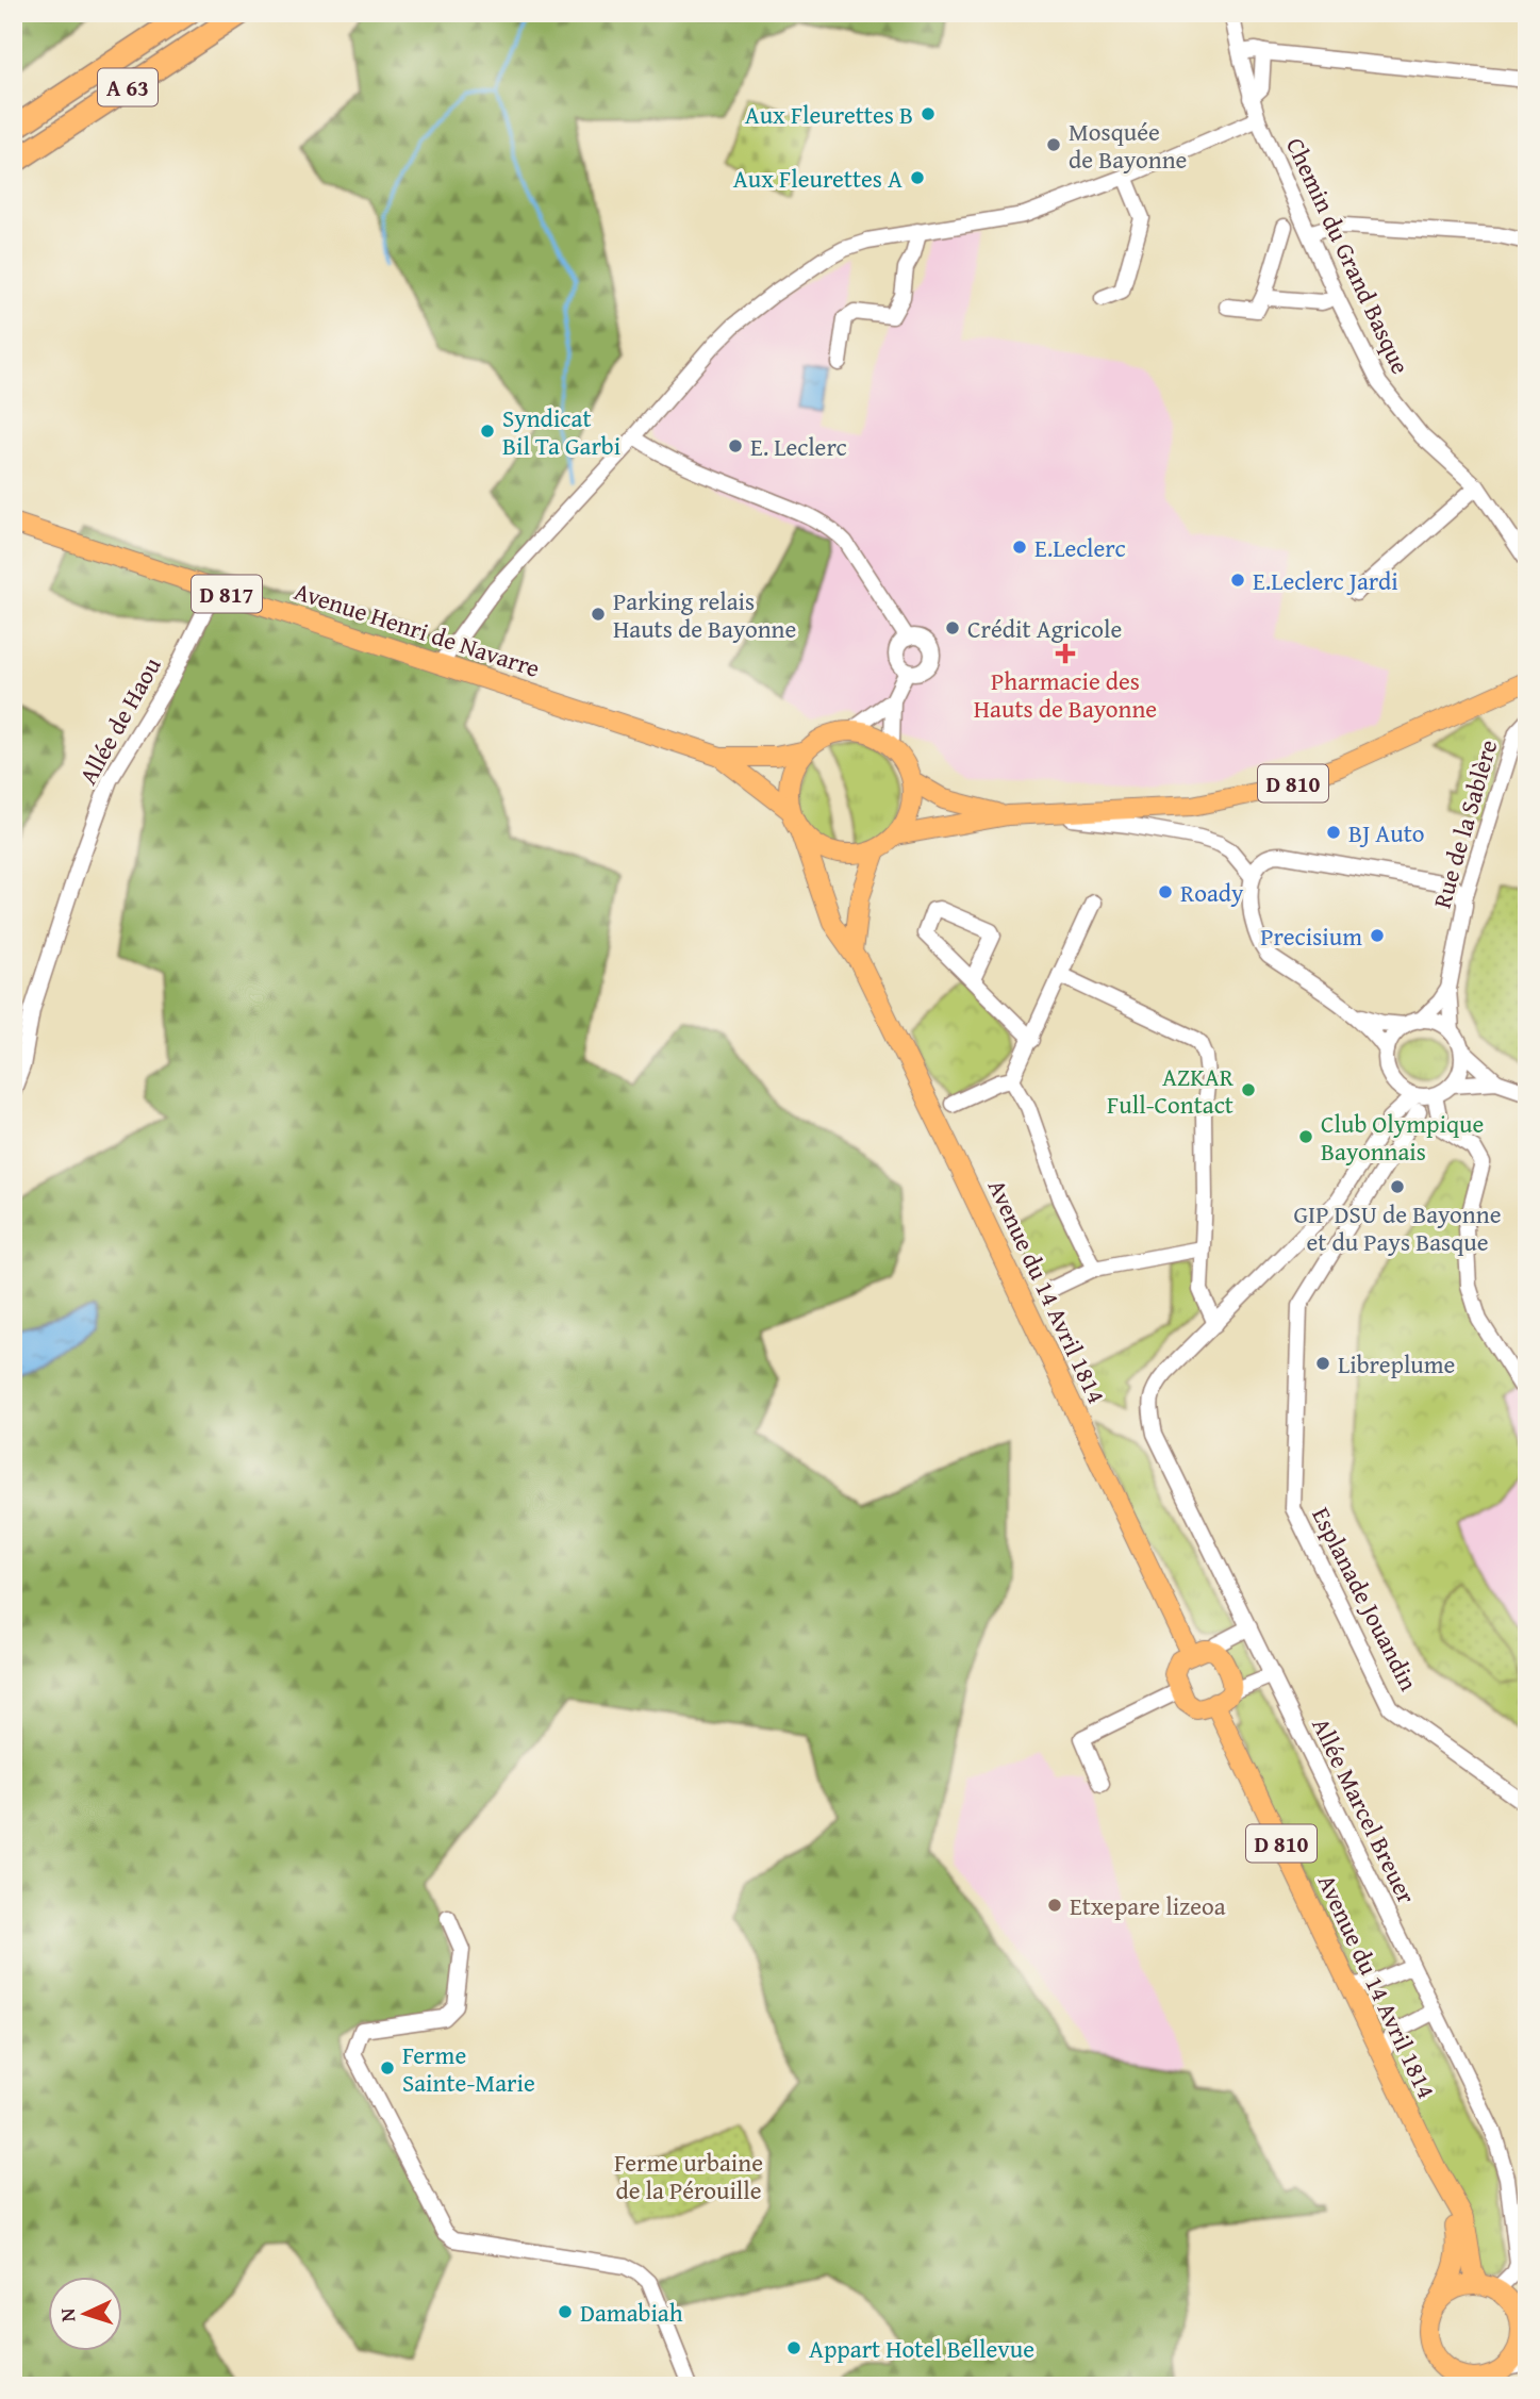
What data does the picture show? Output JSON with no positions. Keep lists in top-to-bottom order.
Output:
{
  "streets": {
    "highway": ["A 63"],
    "main road": [
      "D 817",
      "Avenue Henri de Navarre",
      "D 810",
      "Avenue du 14 Avril 1814"
    ],
    "street": [
      "Chemin du Grand Basque",
      "Allée de Haou",
      "Rue de la Sablère",
      "Esplanade Jouandin",
      "Allée Marcel Breuer"
    ]
  },
  "crossings": [
    ["Avenue Henri de Navarre", "Allée de Haou"],
    ["Avenue Henri de Navarre", "D 810"],
    ["Avenue Henri de Navarre", "Avenue du 14 Avril 1814"],
    ["D 810", "Avenue du 14 Avril 1814"],
    ["Rue de la Sablère", "Esplanade Jouandin"],
    ["Rue de la Sablère", "Allée Marcel Breuer"],
    ["Avenue du 14 Avril 1814", "Allée Marcel Breuer"],
    ["Esplanade Jouandin", "Allée Marcel Breuer"]
  ],
  "parks": ["Ferme urbaine de la Pérouille"],
  "places": {
    "other": [
      "Aux Fleurettes B",
      "Mosquée de Bayonne",
      "Aux Fleurettes A",
      "Syndicat Bil Ta Garbi",
      "E. Leclerc",
      "E.Leclerc",
      "E.Leclerc Jardi",
      "Parking relais Hauts de Bayonne",
      "Crédit Agricole",
      "BJ Auto",
      "Roady",
      "Precisium",
      "AZKAR Full-Contact",
      "Club Olympique Bayonnais",
      "GIP DSU de Bayonne et du Pays Basque",
      "Libreplume",
      "Etxepare lizeoa",
      "Ferme Sainte-Marie",
      "Damabiah",
      "Appart Hotel Bellevue"
    ],
    "health": ["Pharmacie des Hauts de Bayonne"]
  },
  "north": "left"
}
